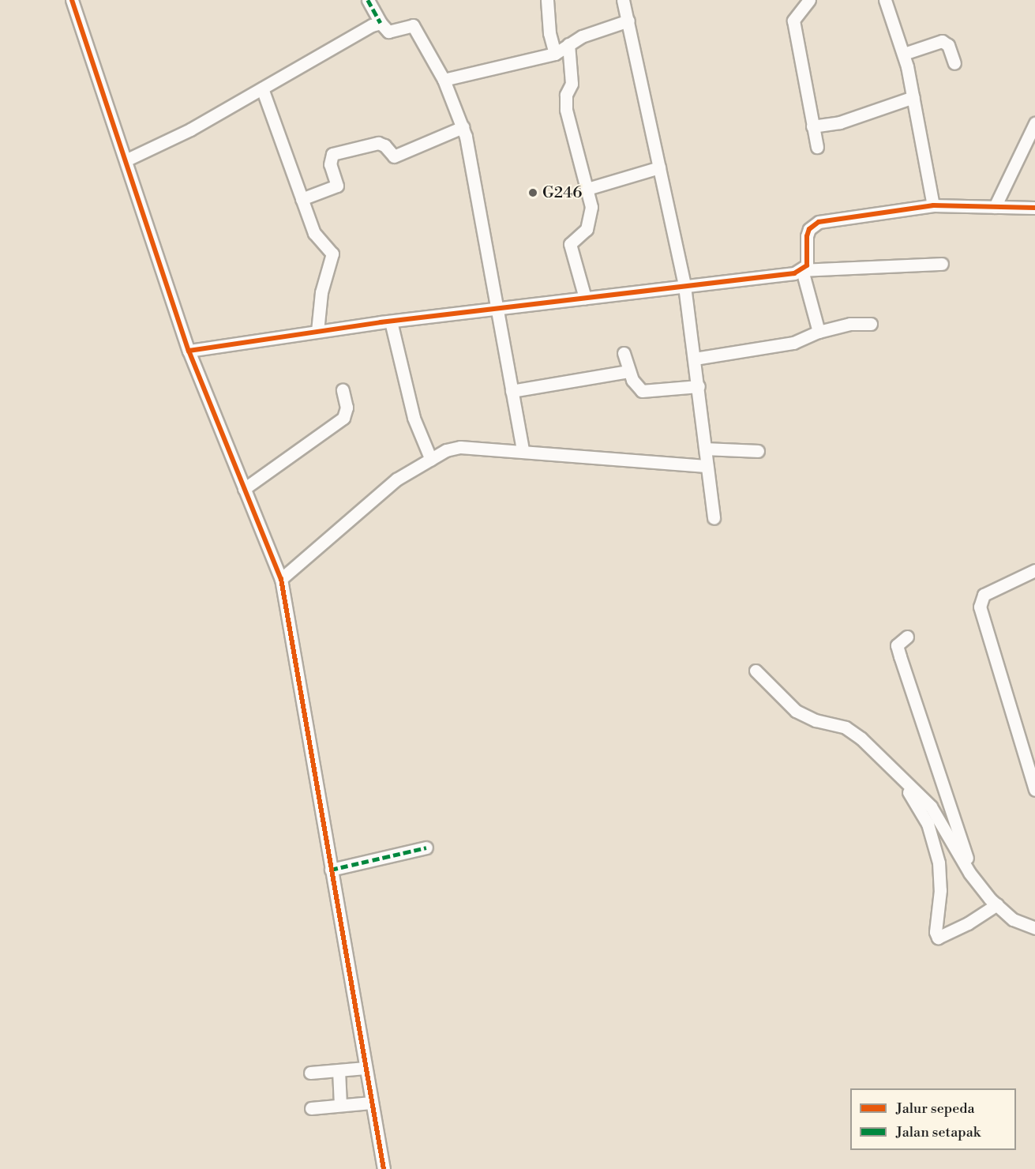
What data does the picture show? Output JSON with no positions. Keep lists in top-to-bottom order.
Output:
{
  "places": ["G246"],
  "legend": ["Jalur sepeda", "Jalan setapak"]
}
